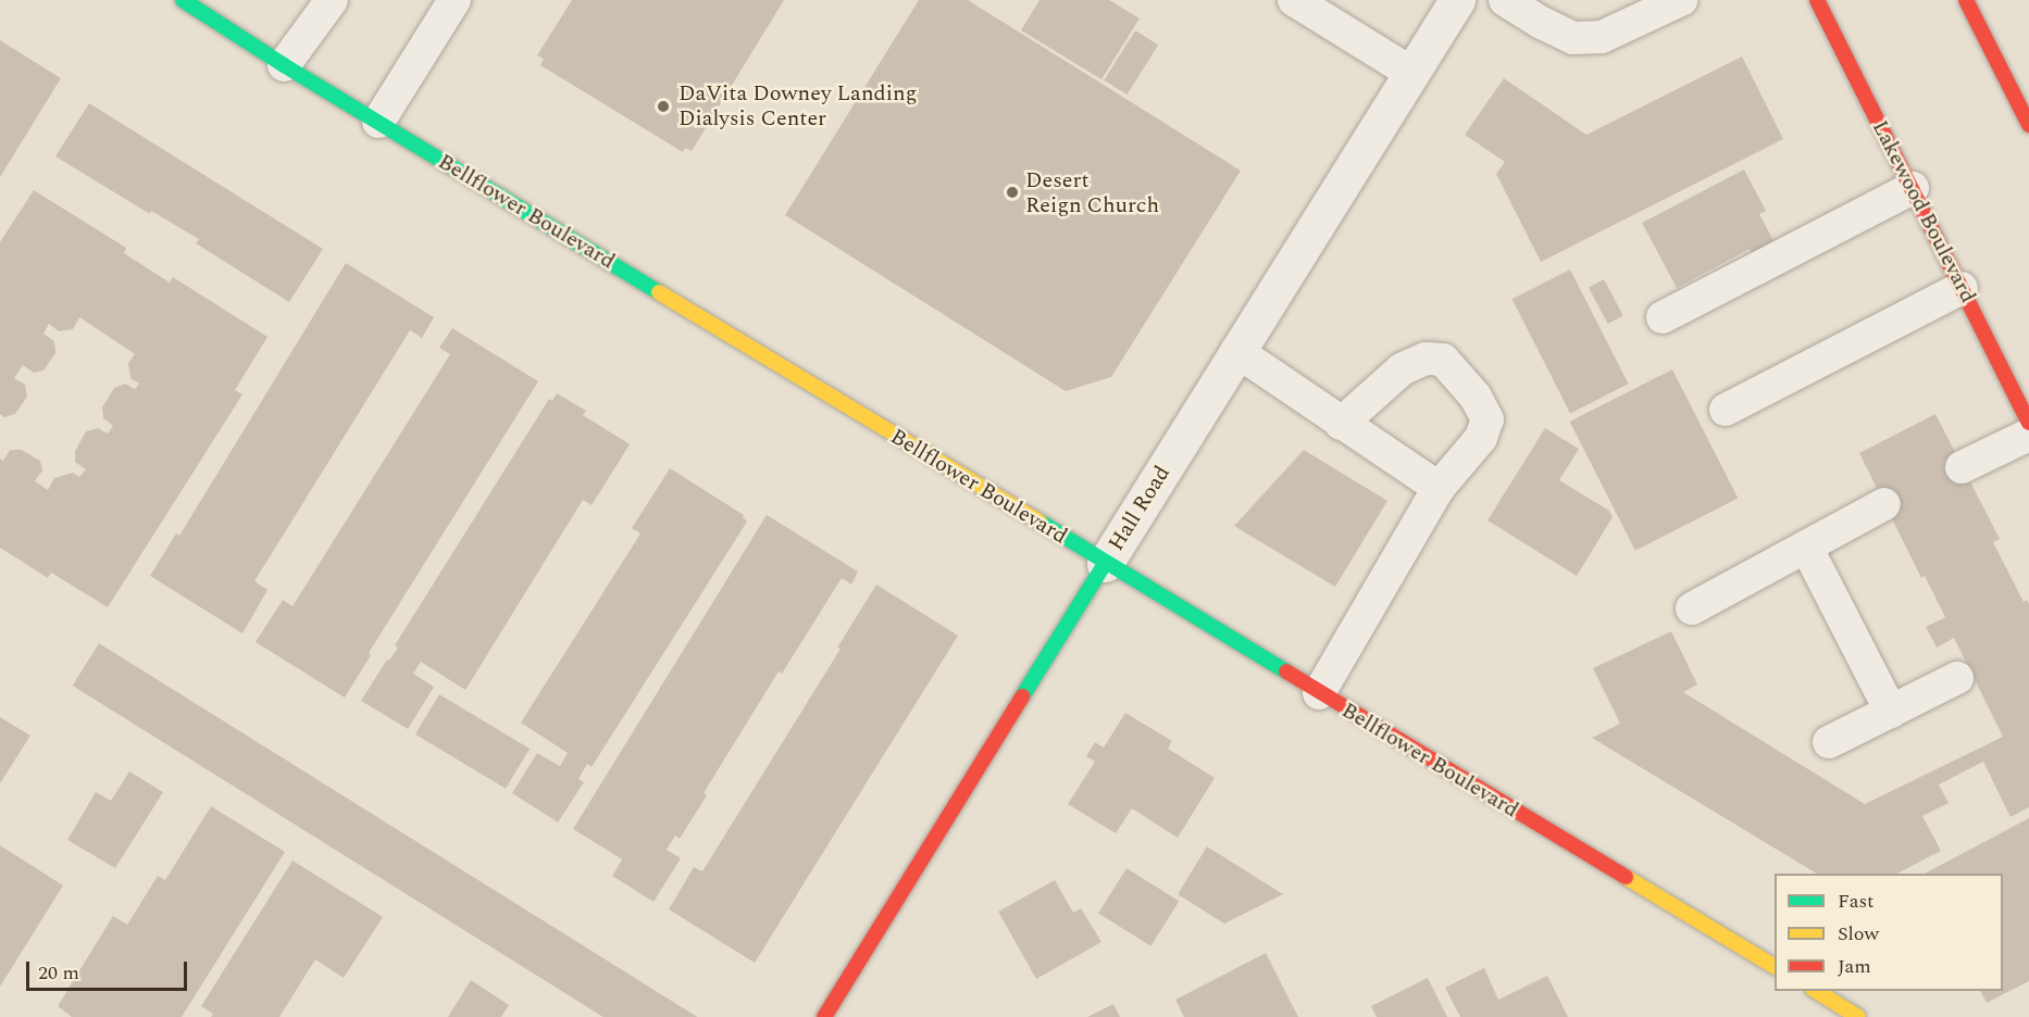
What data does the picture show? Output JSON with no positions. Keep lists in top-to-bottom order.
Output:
{
  "streets": {
    "main road": ["Bellflower Boulevard", "Lakewood Boulevard", "Hall Road"]
  },
  "crossings": [
    ["Bellflower Boulevard", "Hall Road"]
  ],
  "places": ["DaVita Downey Landing Dialysis Center", "Desert Reign Church"],
  "legend": ["Fast", "Slow", "Jam"],
  "scale_bar": "20 m"
}
